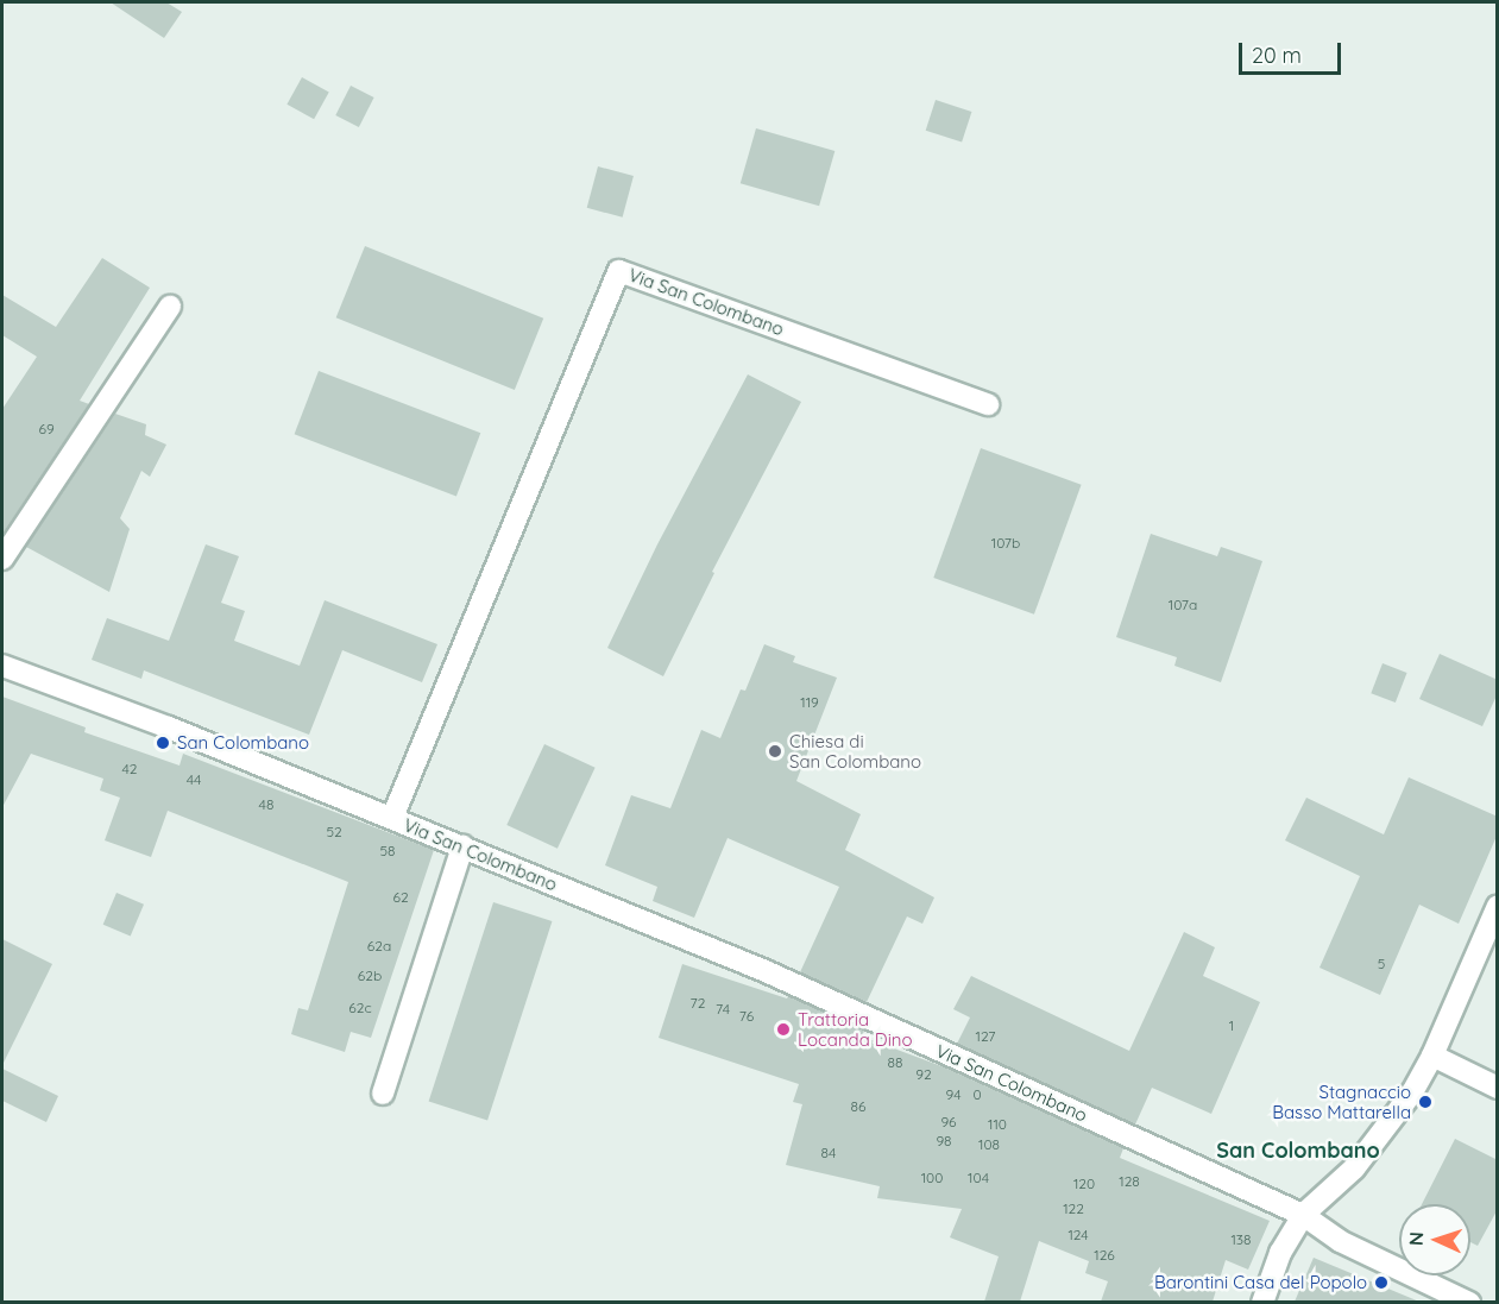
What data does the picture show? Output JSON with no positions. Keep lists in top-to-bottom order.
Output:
{
  "streets": {
    "street": ["Via San Colombano"]
  },
  "districts": ["San Colombano"],
  "places": [
    "San Colombano",
    "Chiesa di San Colombano",
    "Trattoria Locanda Dino",
    "Stagnaccio Basso Mattarella",
    "Barontini Casa del Popolo"
  ],
  "house_numbers": [
    "69",
    "107b",
    "107a",
    "119",
    "42",
    "44",
    "48",
    "52",
    "58",
    "62",
    "62a",
    "5",
    "62b",
    "72",
    "62c",
    "74",
    "76",
    "1",
    "127",
    "88",
    "92",
    "94",
    "0",
    "86",
    "96",
    "110",
    "98",
    "108",
    "84",
    "100",
    "104",
    "128",
    "120",
    "122",
    "124",
    "138",
    "126"
  ],
  "scale_bar": "20 m",
  "north": "left"
}
